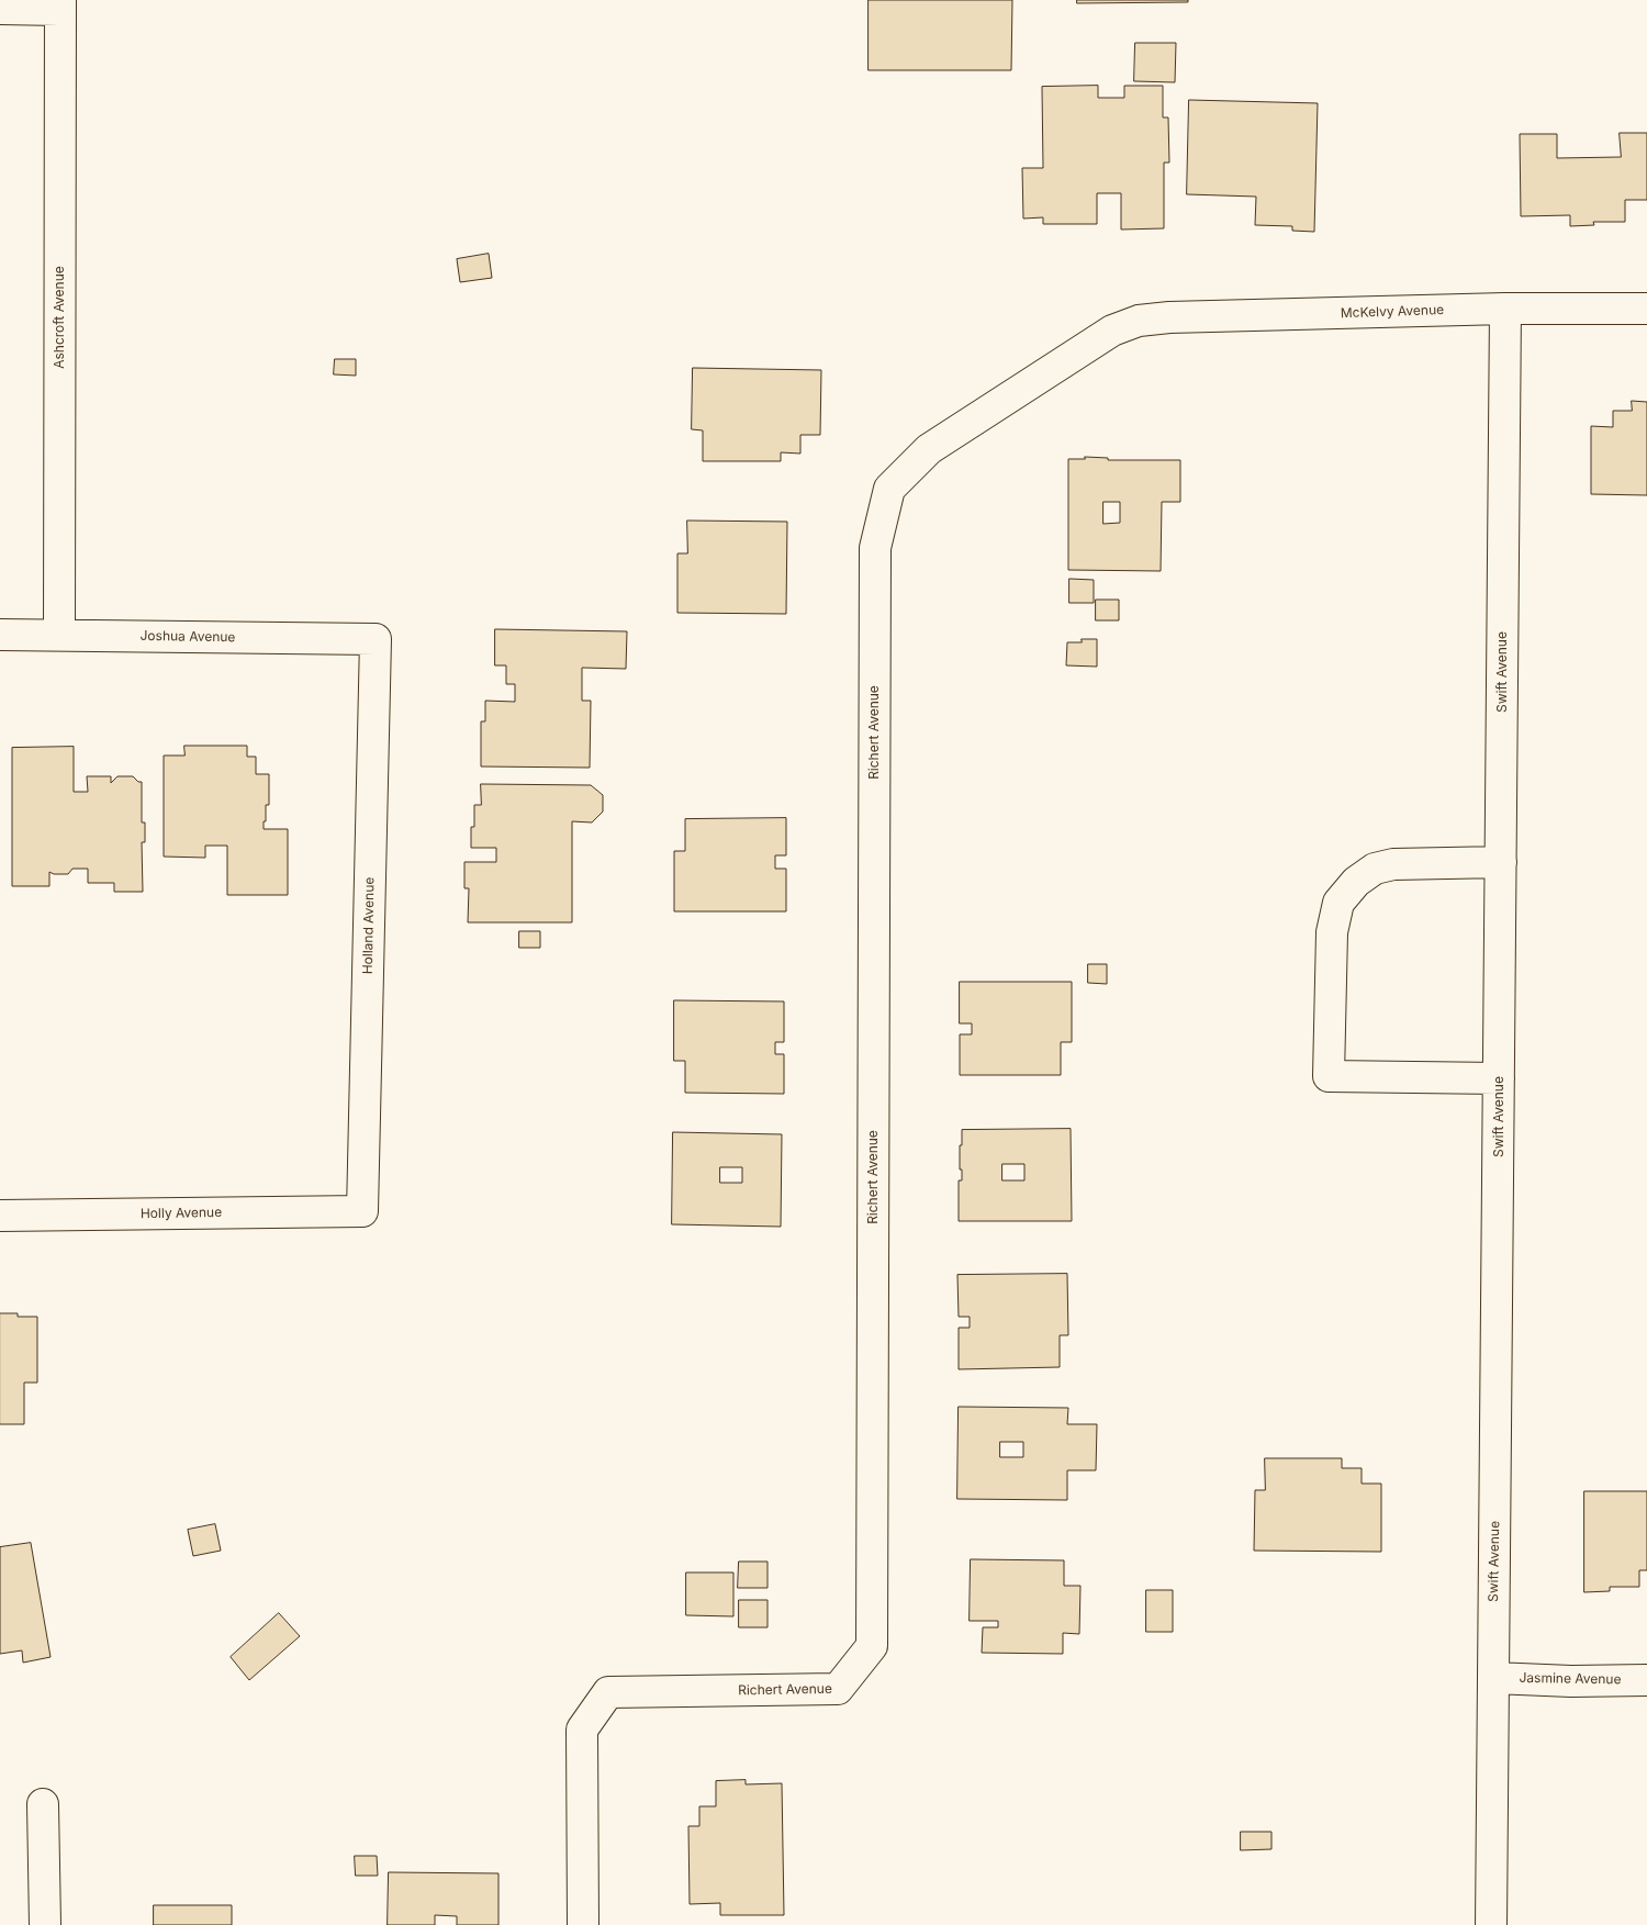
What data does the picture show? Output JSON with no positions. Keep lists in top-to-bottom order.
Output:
{
  "streets": {
    "street": [
      "McKelvy Avenue",
      "Ashcroft Avenue",
      "Joshua Avenue",
      "Swift Avenue",
      "Richert Avenue",
      "Holland Avenue",
      "Holly Avenue",
      "Jasmine Avenue"
    ]
  },
  "crossings": [
    ["McKelvy Avenue", "Swift Avenue"],
    ["McKelvy Avenue", "Richert Avenue"],
    ["Ashcroft Avenue", "Joshua Avenue"],
    ["Joshua Avenue", "Holland Avenue"],
    ["Swift Avenue", "Jasmine Avenue"],
    ["Holland Avenue", "Holly Avenue"]
  ]
}
